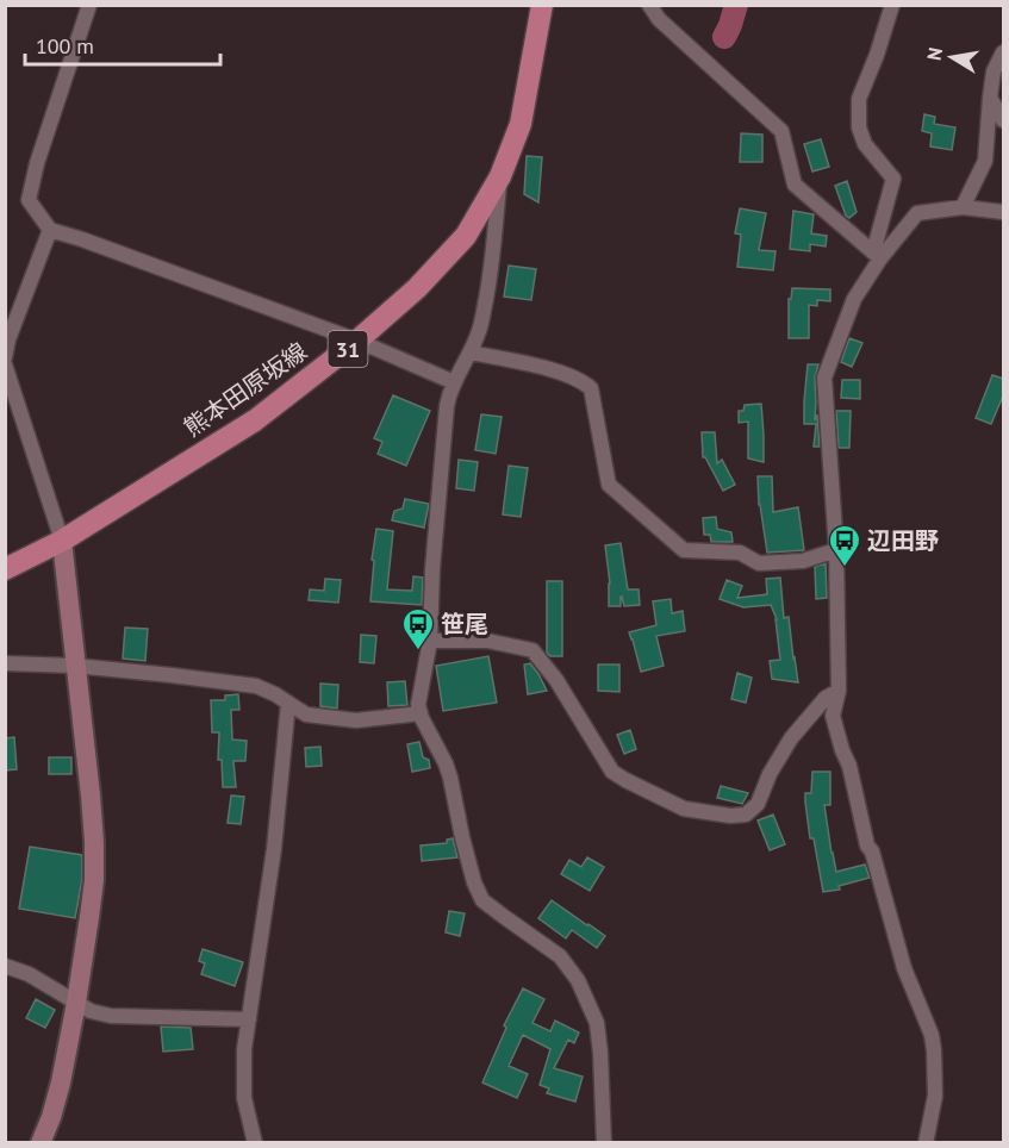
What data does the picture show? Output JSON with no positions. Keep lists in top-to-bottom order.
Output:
{
  "streets": {
    "main road": ["31", "熊本田原坂線"]
  },
  "places": {
    "bus stop": ["辺田野", "笹尾"]
  },
  "scale_bar": "100 m",
  "north": "left"
}
